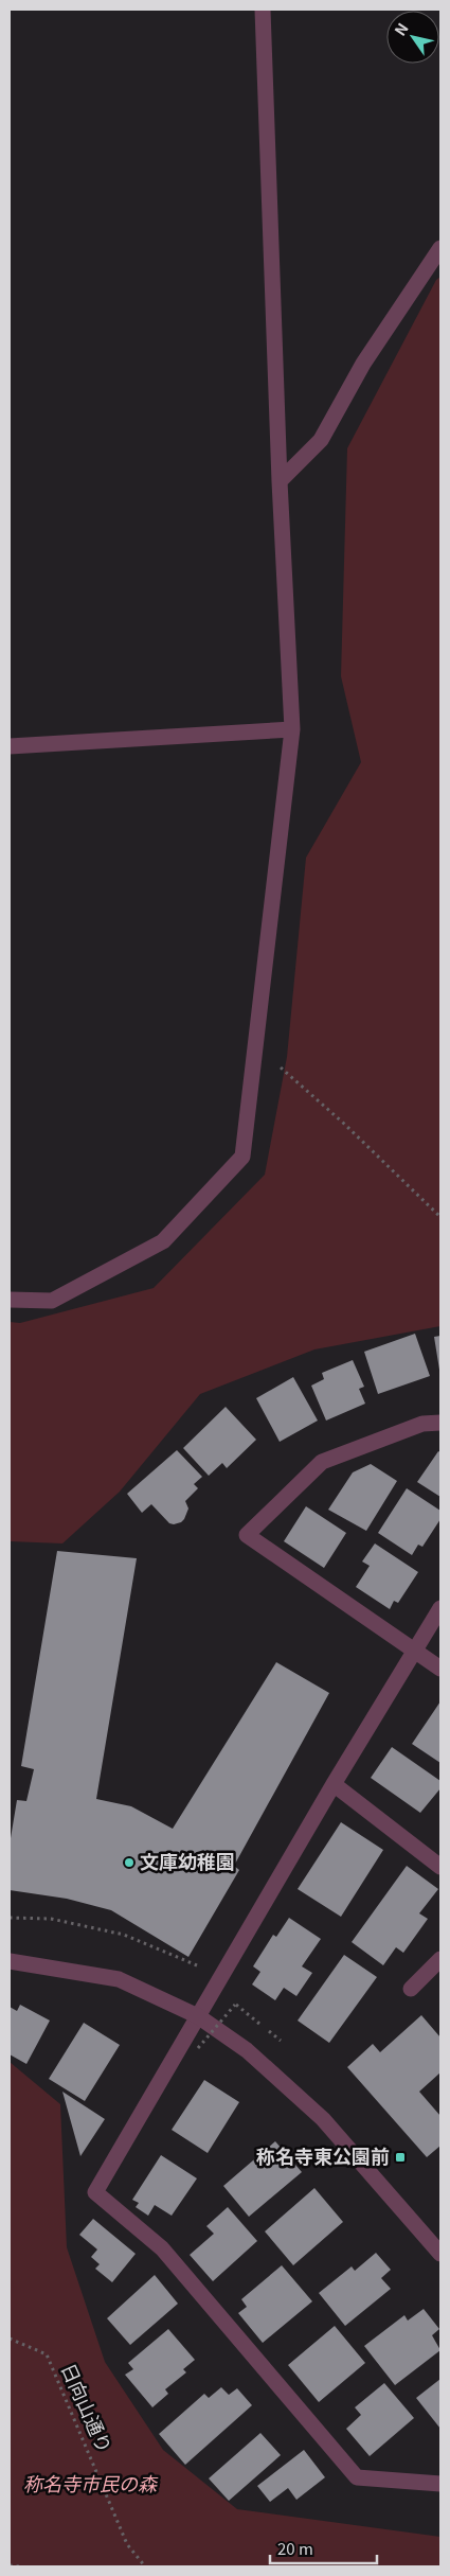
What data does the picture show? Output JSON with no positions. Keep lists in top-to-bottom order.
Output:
{
  "streets": {
    "path": ["日向山通り"]
  },
  "parks": ["称名寺市民の森"],
  "places": {
    "other": ["文庫幼稚園"],
    "transit": ["称名寺東公園前"]
  },
  "scale_bar": "20 m",
  "north": "top left"
}
